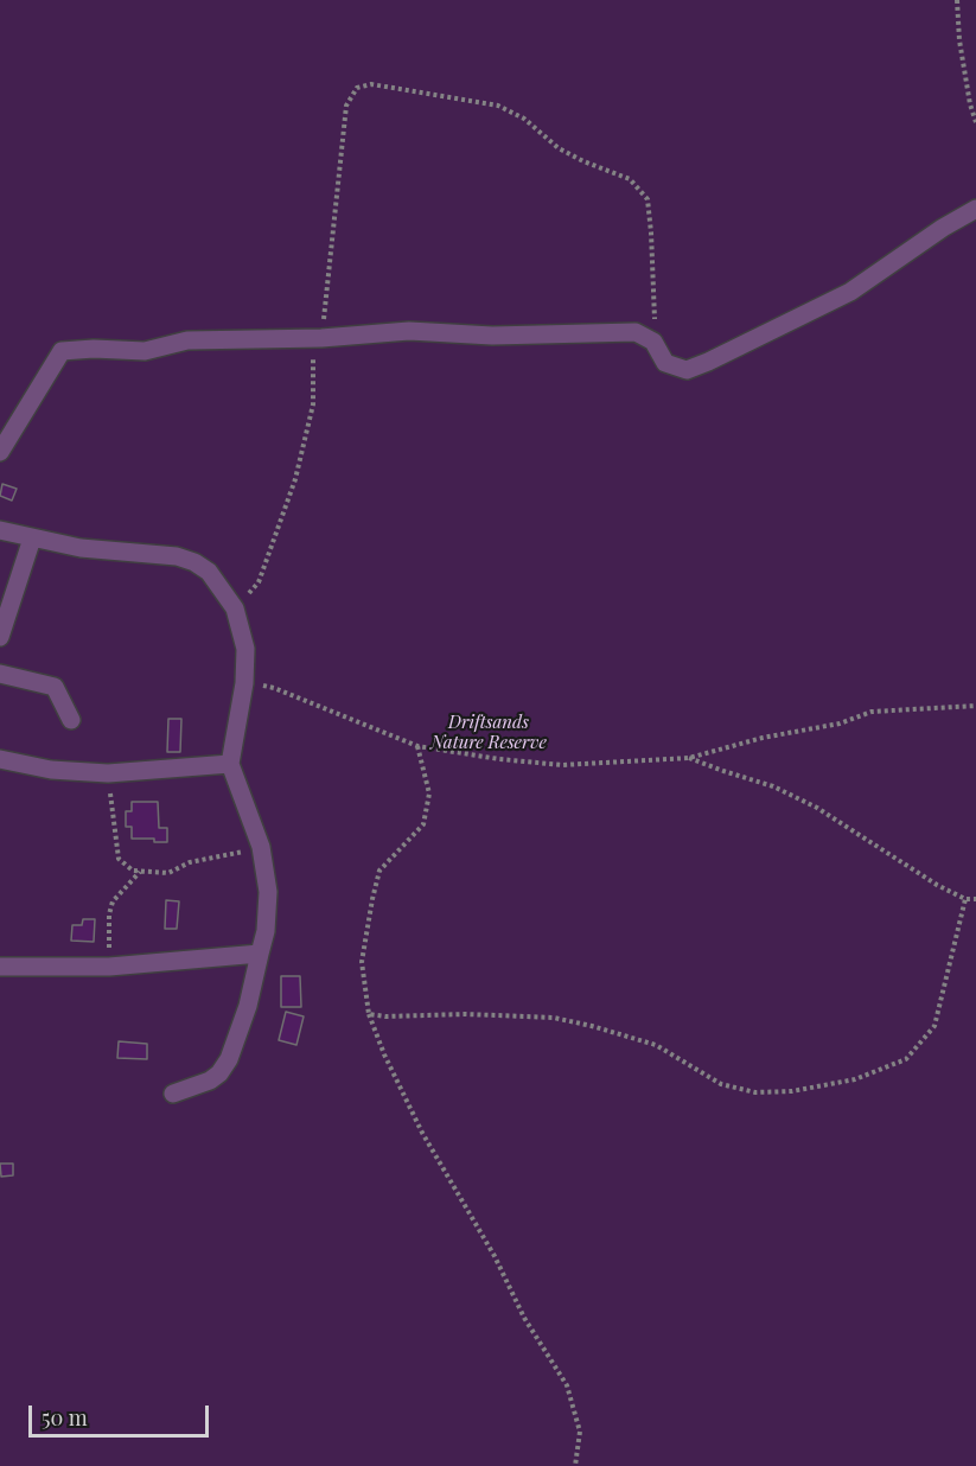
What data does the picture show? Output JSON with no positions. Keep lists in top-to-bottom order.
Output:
{
  "parks": ["Driftsands Nature Reserve"],
  "scale_bar": "50 m"
}
